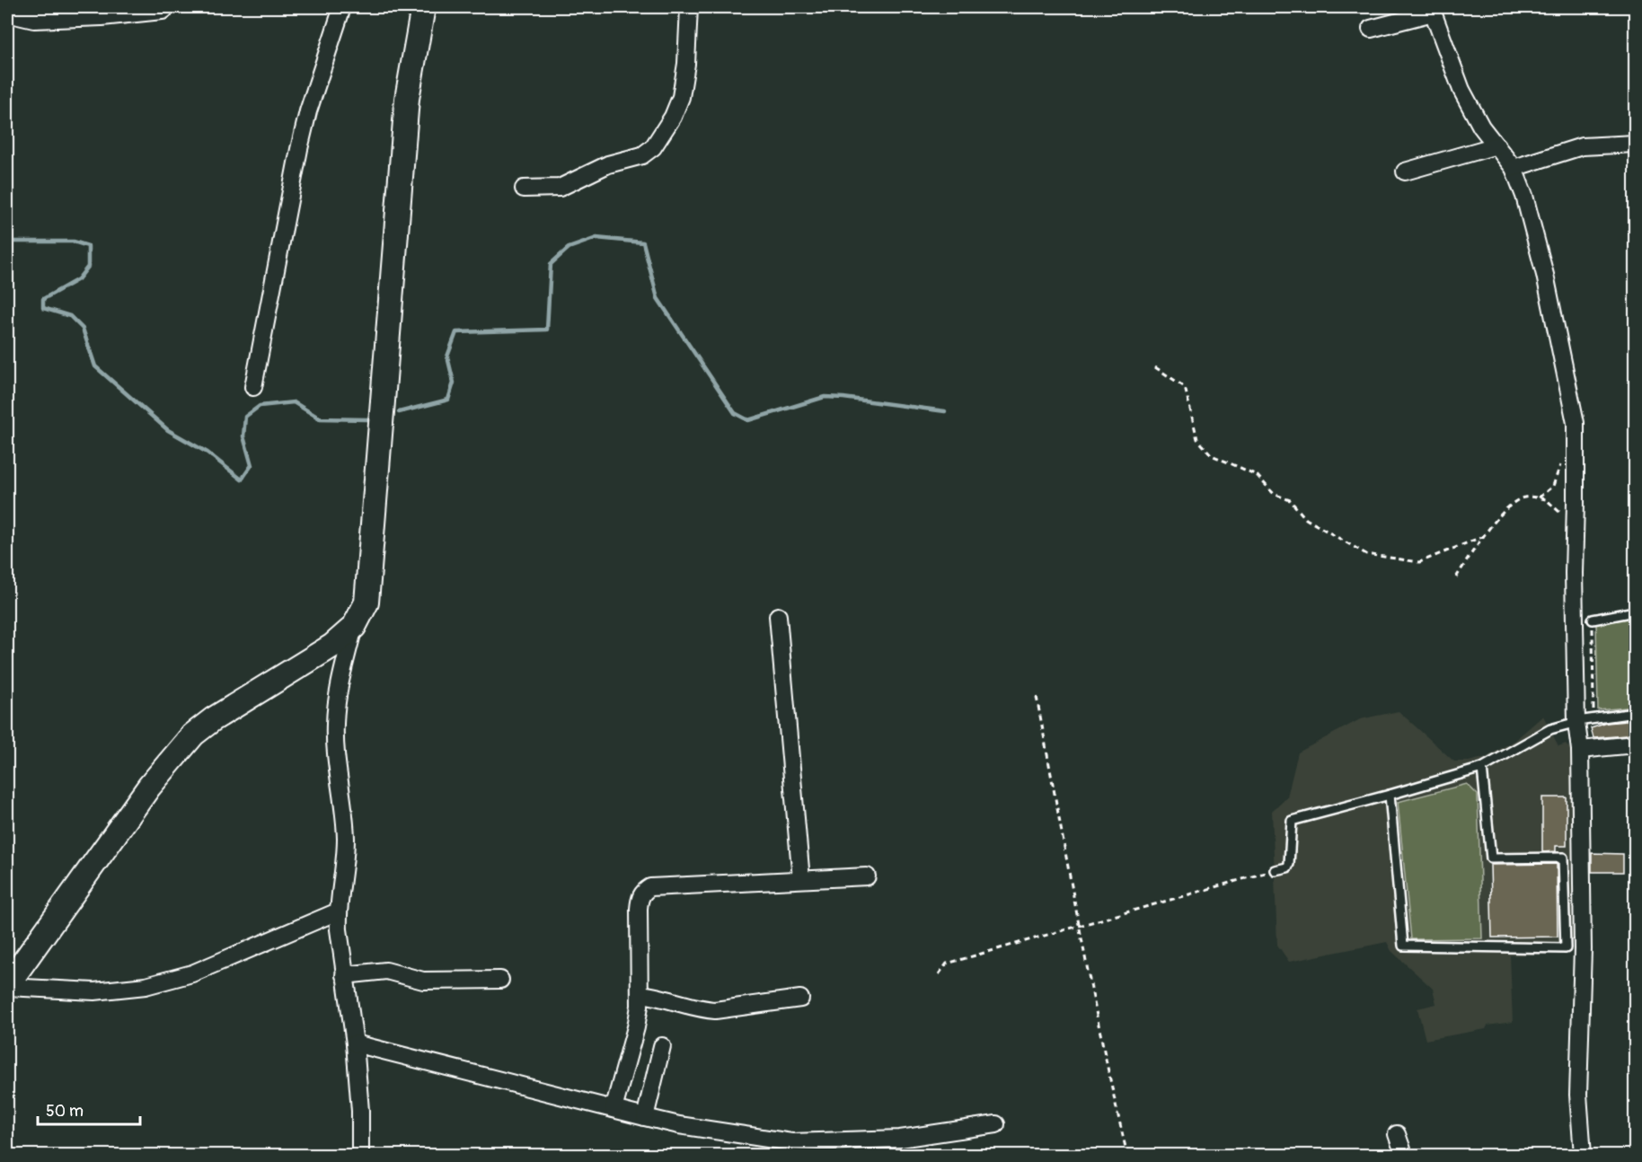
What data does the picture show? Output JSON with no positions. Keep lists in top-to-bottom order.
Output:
{
  "scale_bar": "50 m"
}
